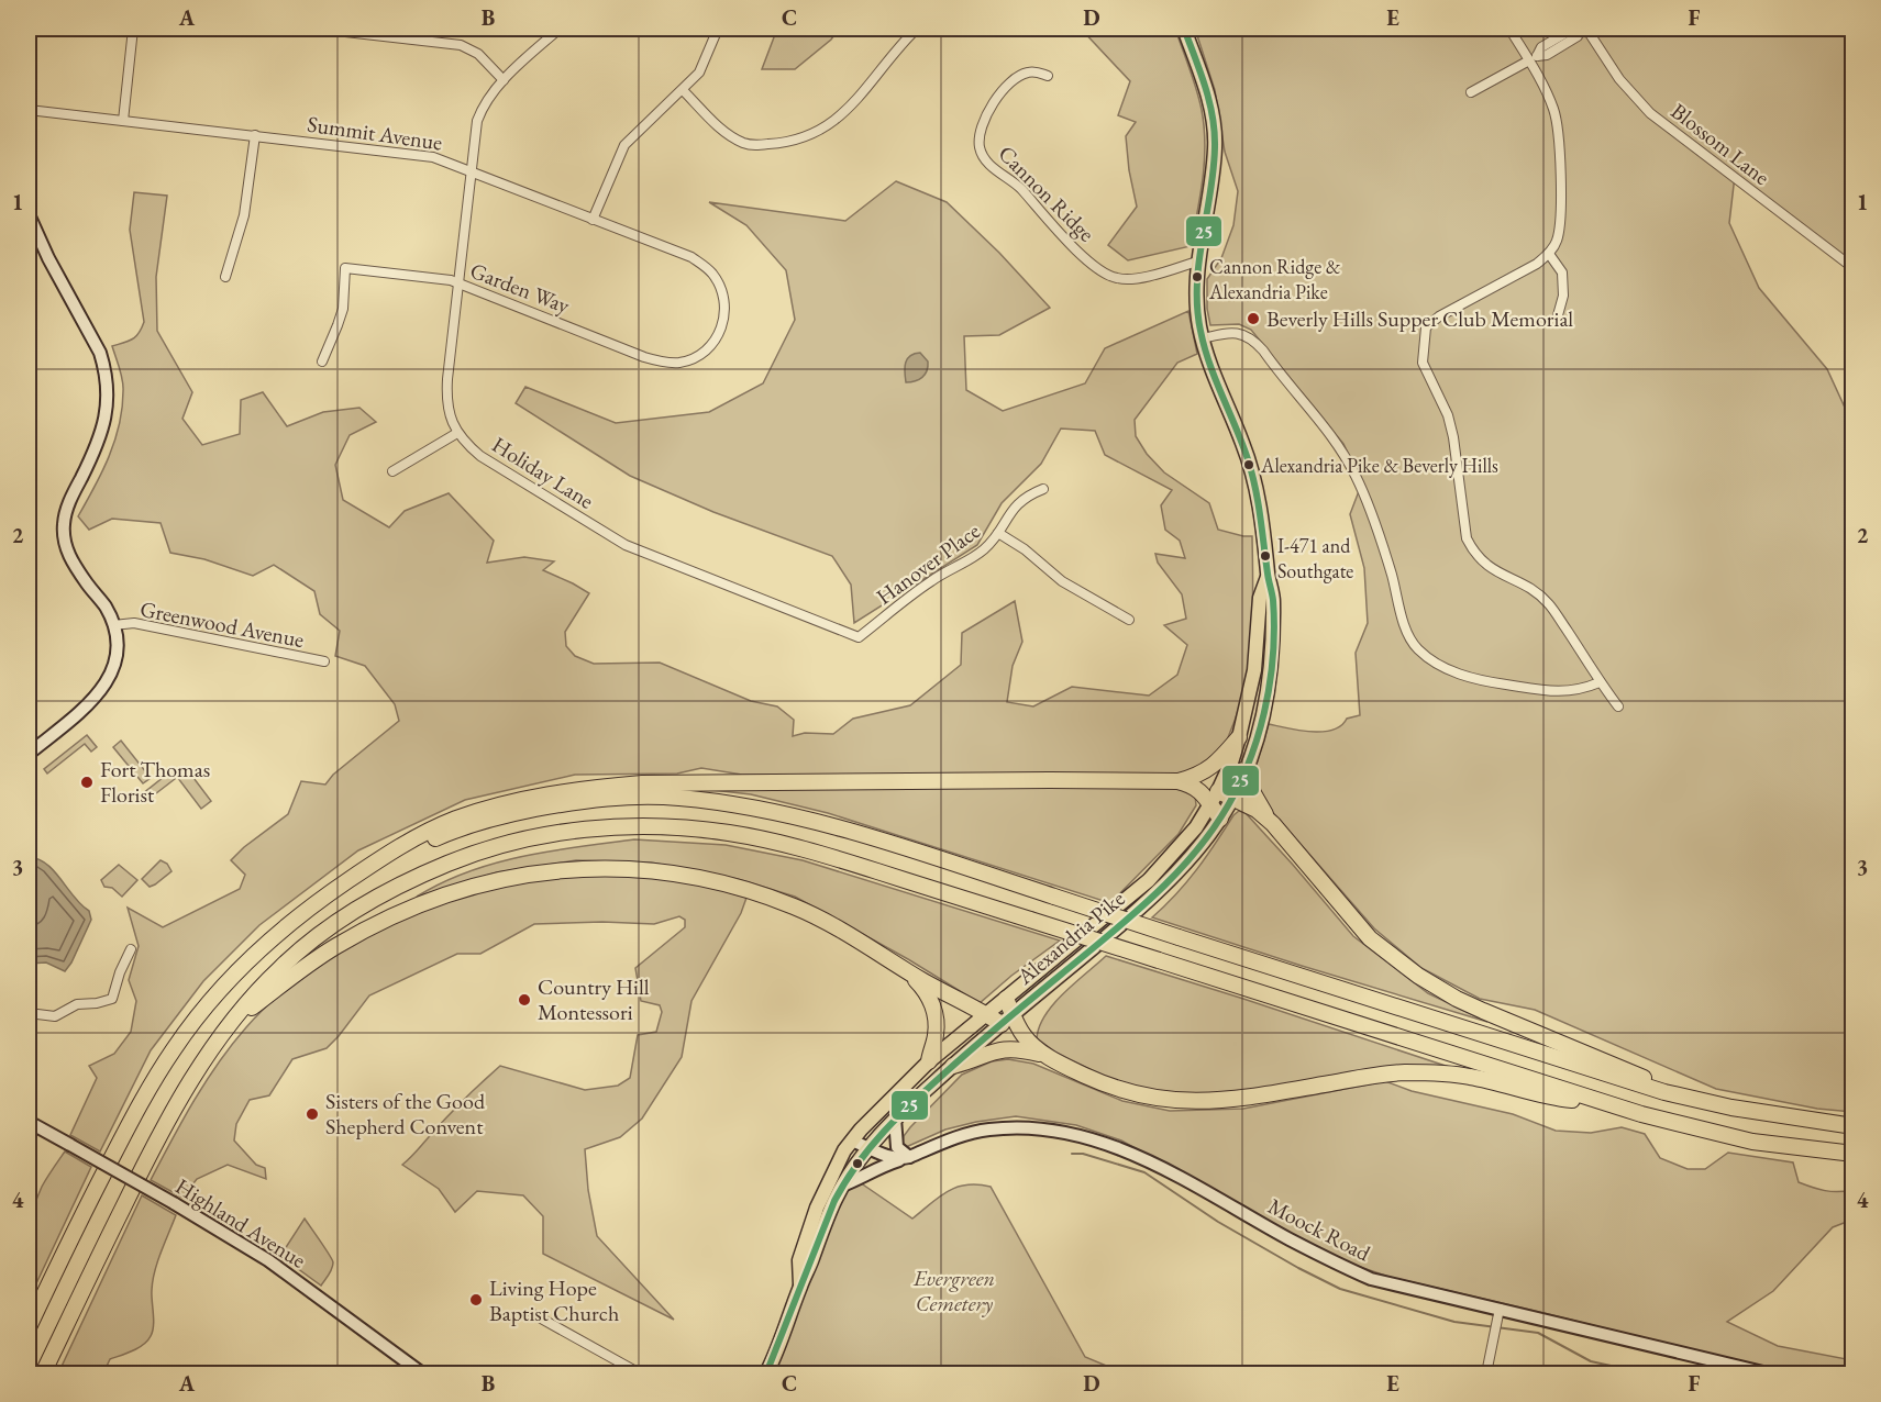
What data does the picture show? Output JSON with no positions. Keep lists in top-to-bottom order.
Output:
{
  "streets": {
    "main road": ["Alexandria Pike", "Highland Avenue", "Moock Road"],
    "street": [
      "Summit Avenue",
      "Blossom Lane",
      "Cannon Ridge",
      "Garden Way",
      "Holiday Lane",
      "Hanover Place",
      "Greenwood Avenue"
    ]
  },
  "crossings": [
    ["Summit Avenue", "Garden Way"],
    ["Summit Avenue", "Holiday Lane"],
    ["Cannon Ridge", "Alexandria Pike"],
    ["Garden Way", "Holiday Lane"],
    ["Holiday Lane", "Hanover Place"],
    ["Alexandria Pike", "Moock Road"]
  ],
  "parks": ["Evergreen Cemetery"],
  "places": [
    "Cannon Ridge & Alexandria Pike",
    "Beverly Hills Supper Club Memorial",
    "Alexandria Pike & Beverly Hills",
    "I-471 and Southgate",
    "Fort Thomas Florist",
    "Country Hill Montessori",
    "Sisters of the Good Shepherd Convent",
    "Living Hope Baptist Church"
  ],
  "lines": ["transit line 25"],
  "grid": {
    "columns": [
      "A",
      "B",
      "C",
      "D",
      "E",
      "F"
    ],
    "rows": [
      "1",
      "2",
      "3",
      "4"
    ]
  }
}
